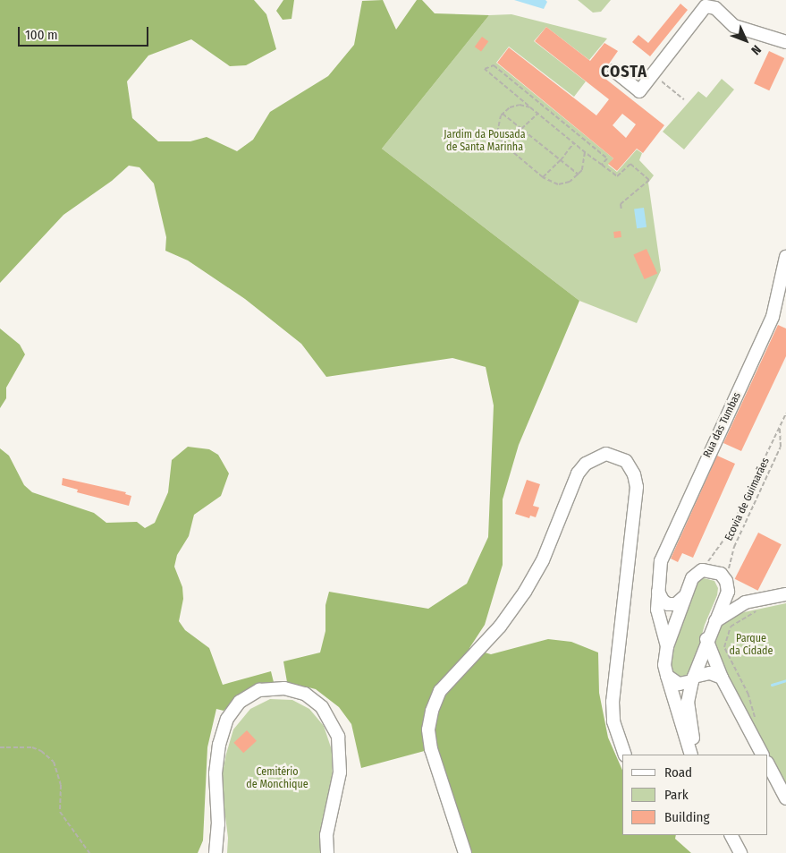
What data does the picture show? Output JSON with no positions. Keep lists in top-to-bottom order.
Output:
{
  "streets": {
    "street": ["Rua das Tumbas"],
    "path": ["Ecovia de Guimarães"]
  },
  "districts": ["COSTA"],
  "parks": ["Jardim da Pousada de Santa Marinha", "Parque da Cidade", "Cemitério de Monchique"],
  "legend": ["Road", "Park", "Building"],
  "scale_bar": "100 m",
  "north": "bottom right"
}
